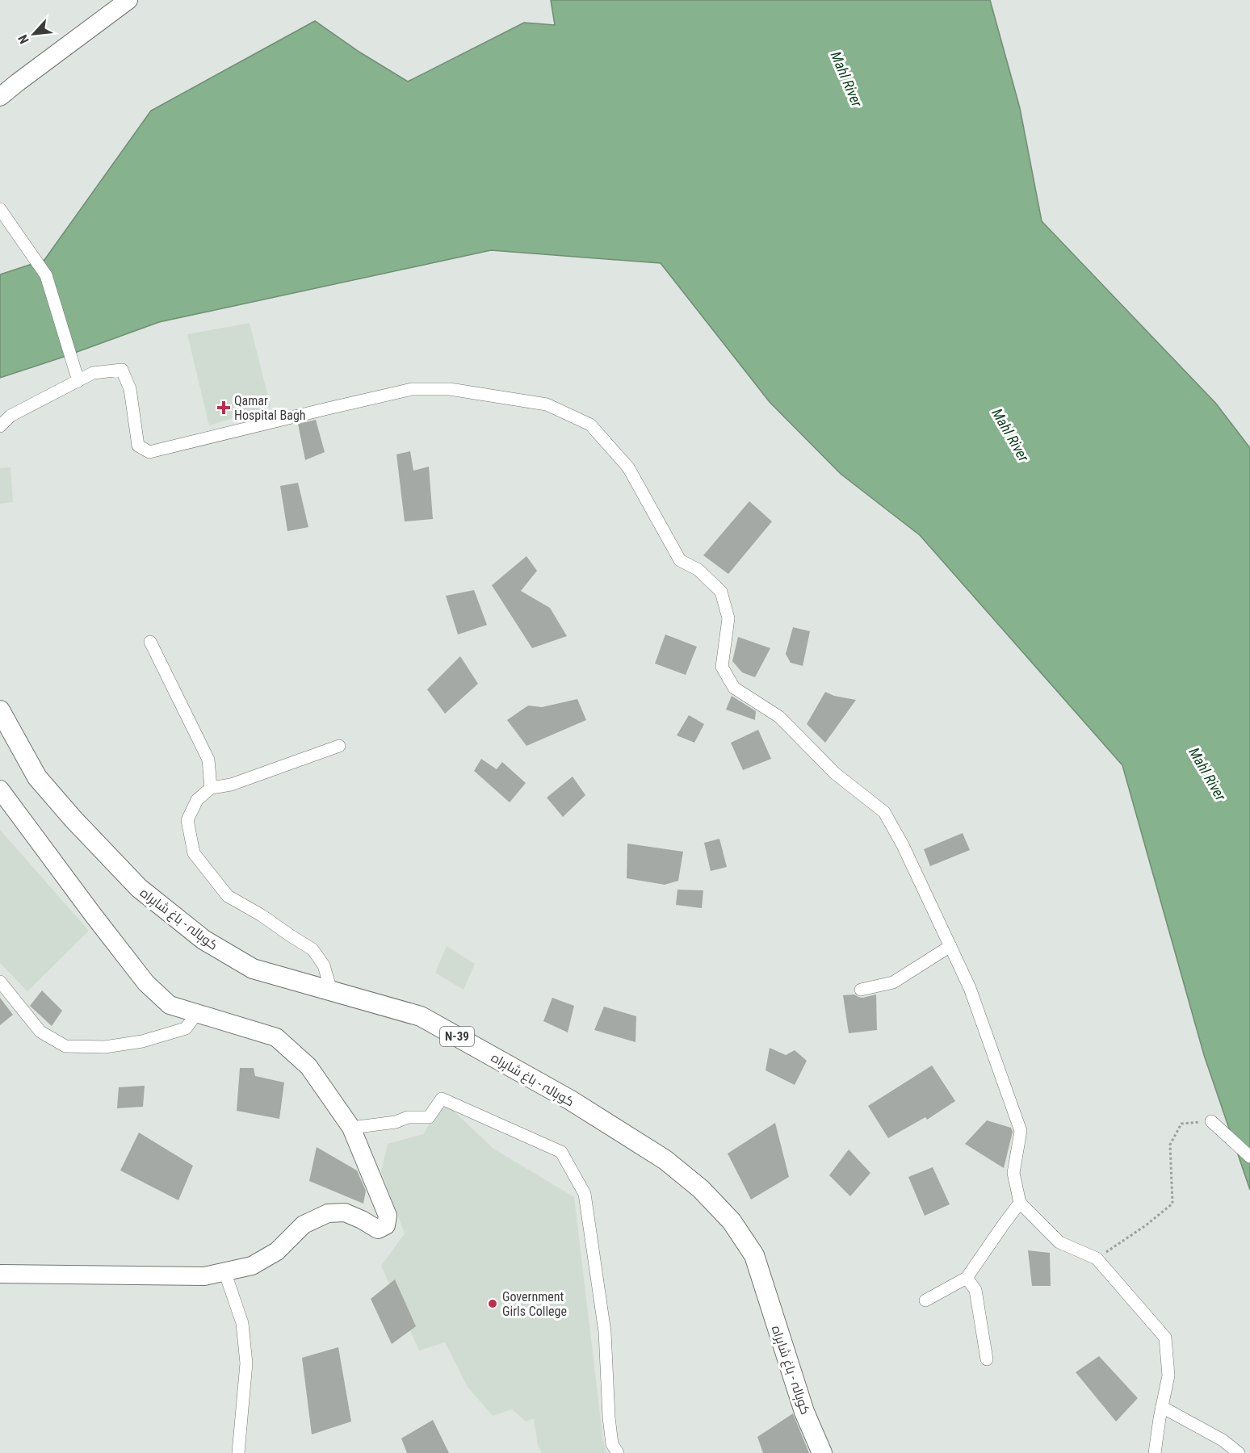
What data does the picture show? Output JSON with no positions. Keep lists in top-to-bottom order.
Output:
{
  "streets": {
    "main road": ["کوہالہ - باغ شاہراہ", "N-39"]
  },
  "water": ["Mahl River"],
  "places": {
    "health": ["Qamar Hospital Bagh"],
    "other": ["Government Girls College"]
  },
  "north": "bottom left"
}
